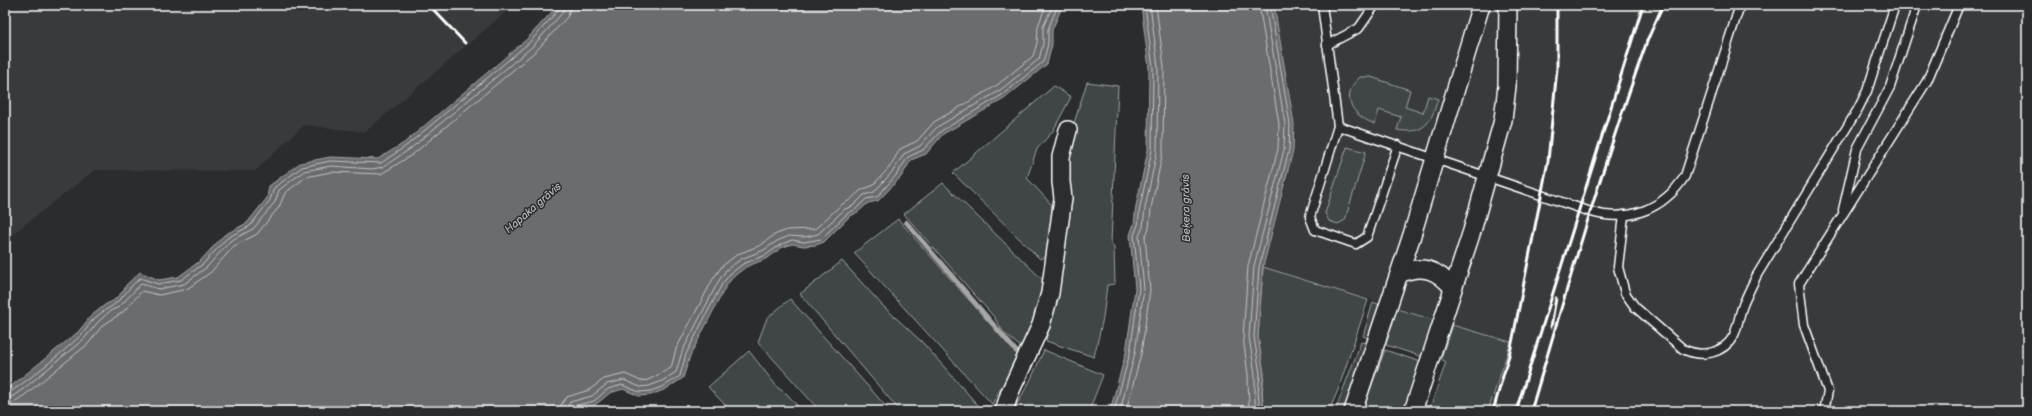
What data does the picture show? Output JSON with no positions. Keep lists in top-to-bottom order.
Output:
{
  "water": ["Hapaka grāvis", "Beķera grāvis"]
}
